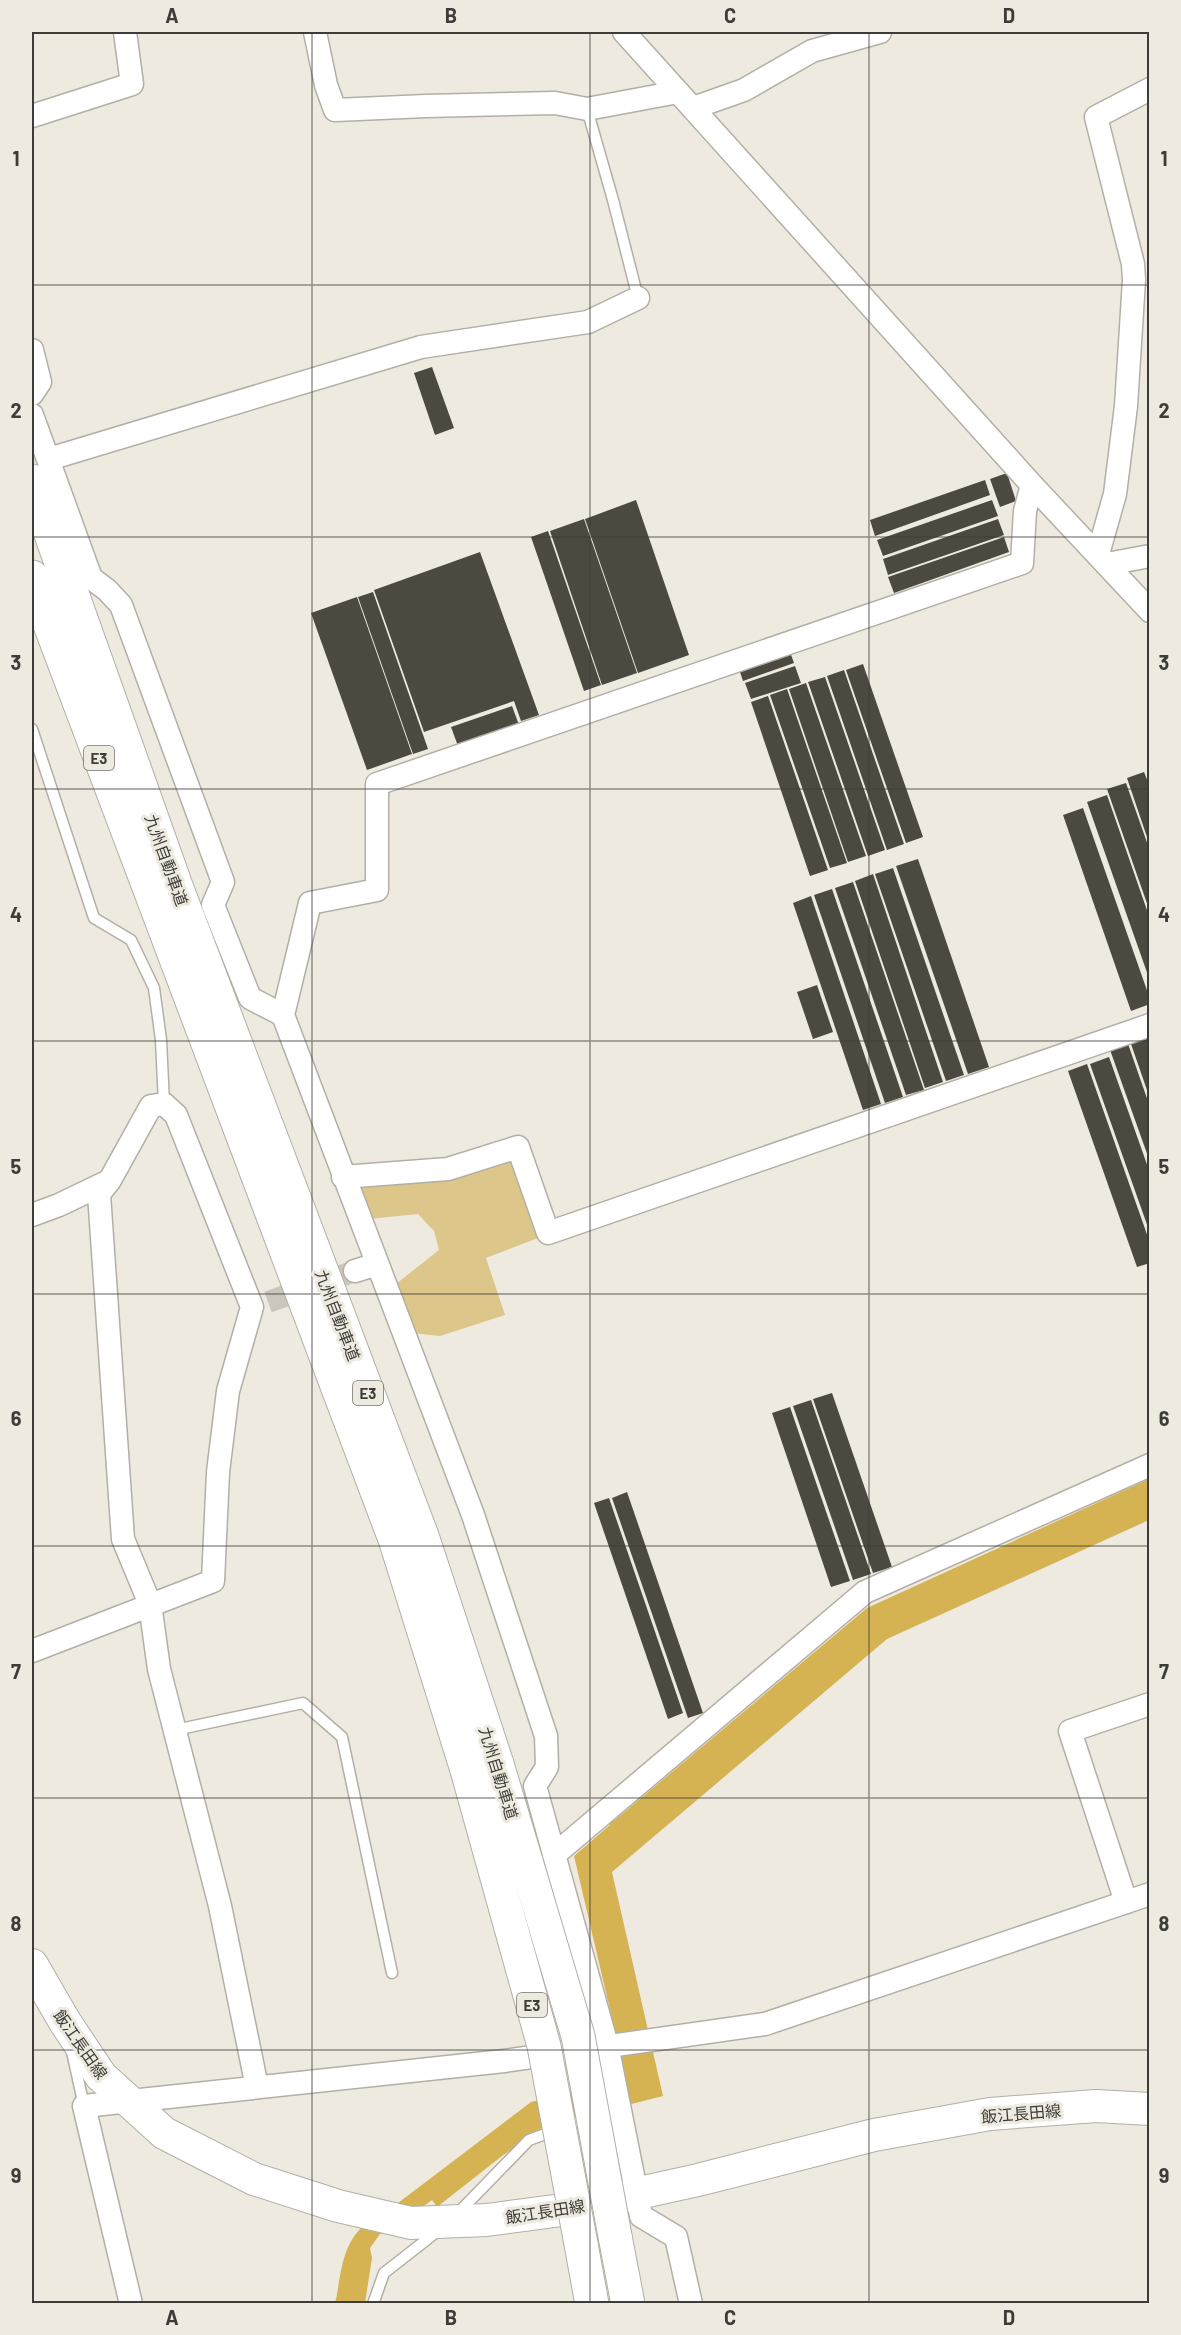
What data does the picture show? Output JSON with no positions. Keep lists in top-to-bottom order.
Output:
{
  "streets": {
    "highway": ["E3", "九州自動車道"],
    "main road": ["飯江長田線"]
  },
  "grid": {
    "columns": [
      "A",
      "B",
      "C",
      "D"
    ],
    "rows": [
      "1",
      "2",
      "3",
      "4",
      "5",
      "6",
      "7",
      "8",
      "9"
    ]
  }
}
